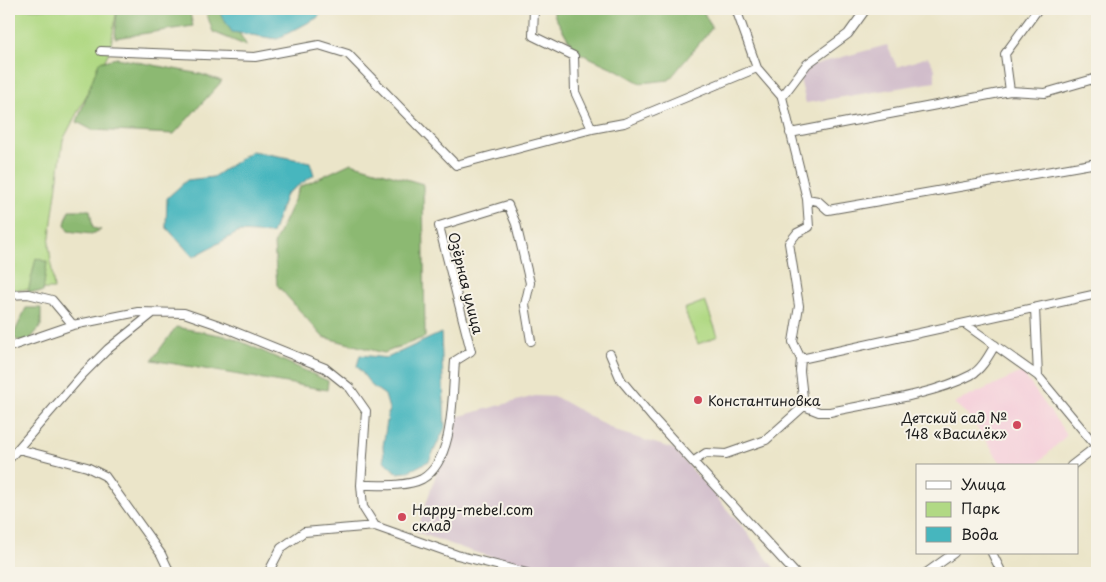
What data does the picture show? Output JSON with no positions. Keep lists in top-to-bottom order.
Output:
{
  "streets": {
    "street": ["Озёрная улица"]
  },
  "places": ["Константиновка", "Детский сад № 148 «Василёк»", "Happy-mebel.com склад"],
  "legend": ["Улица", "Парк", "Вода"]
}
